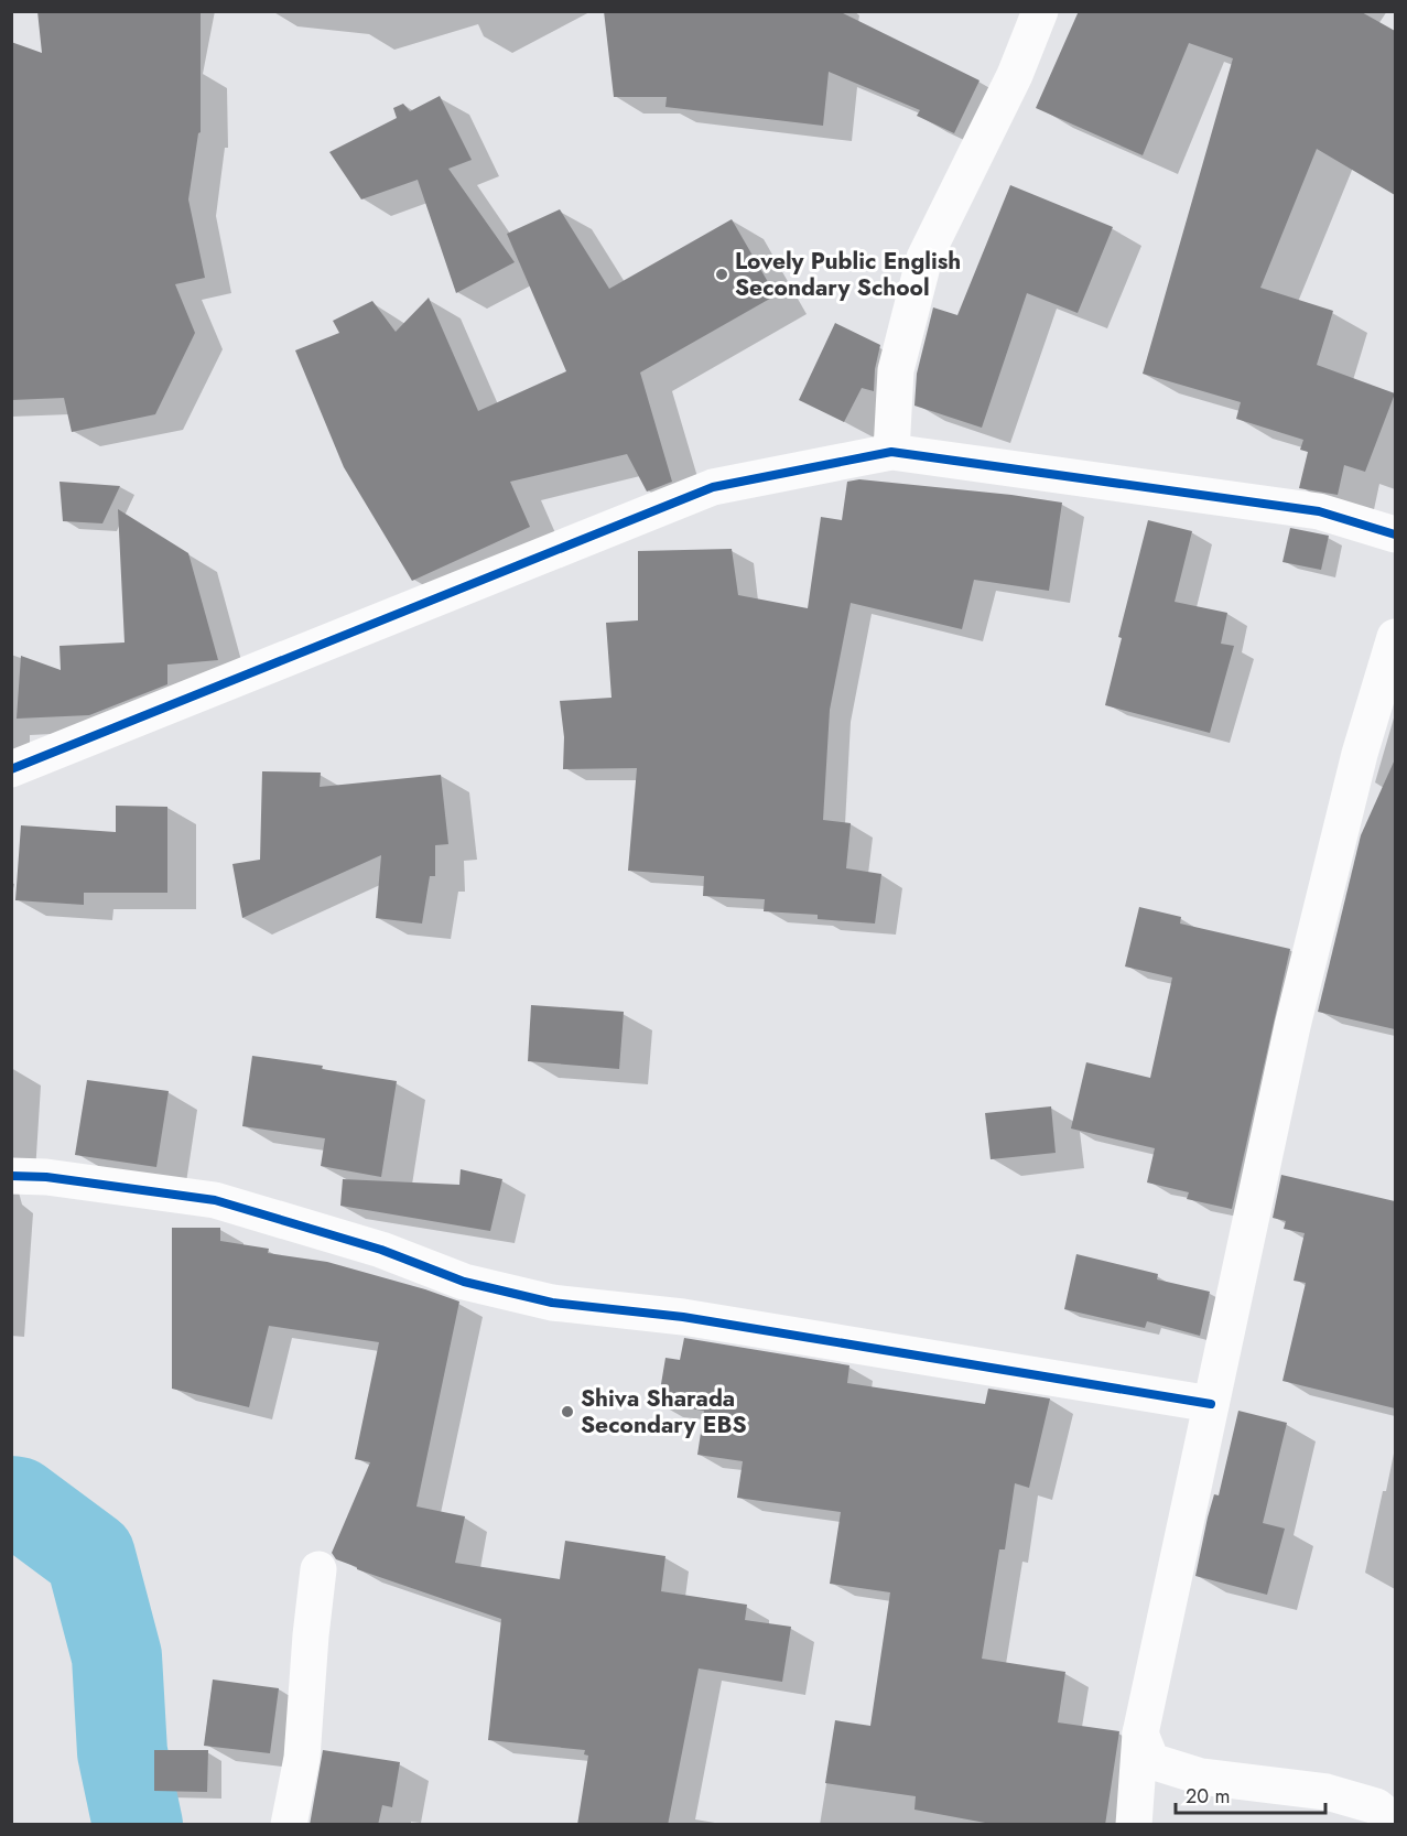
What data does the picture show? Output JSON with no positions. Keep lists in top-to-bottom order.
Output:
{
  "places": ["Lovely Public English Secondary School", "Shiva Sharada Secondary EBS"],
  "scale_bar": "20 m"
}
